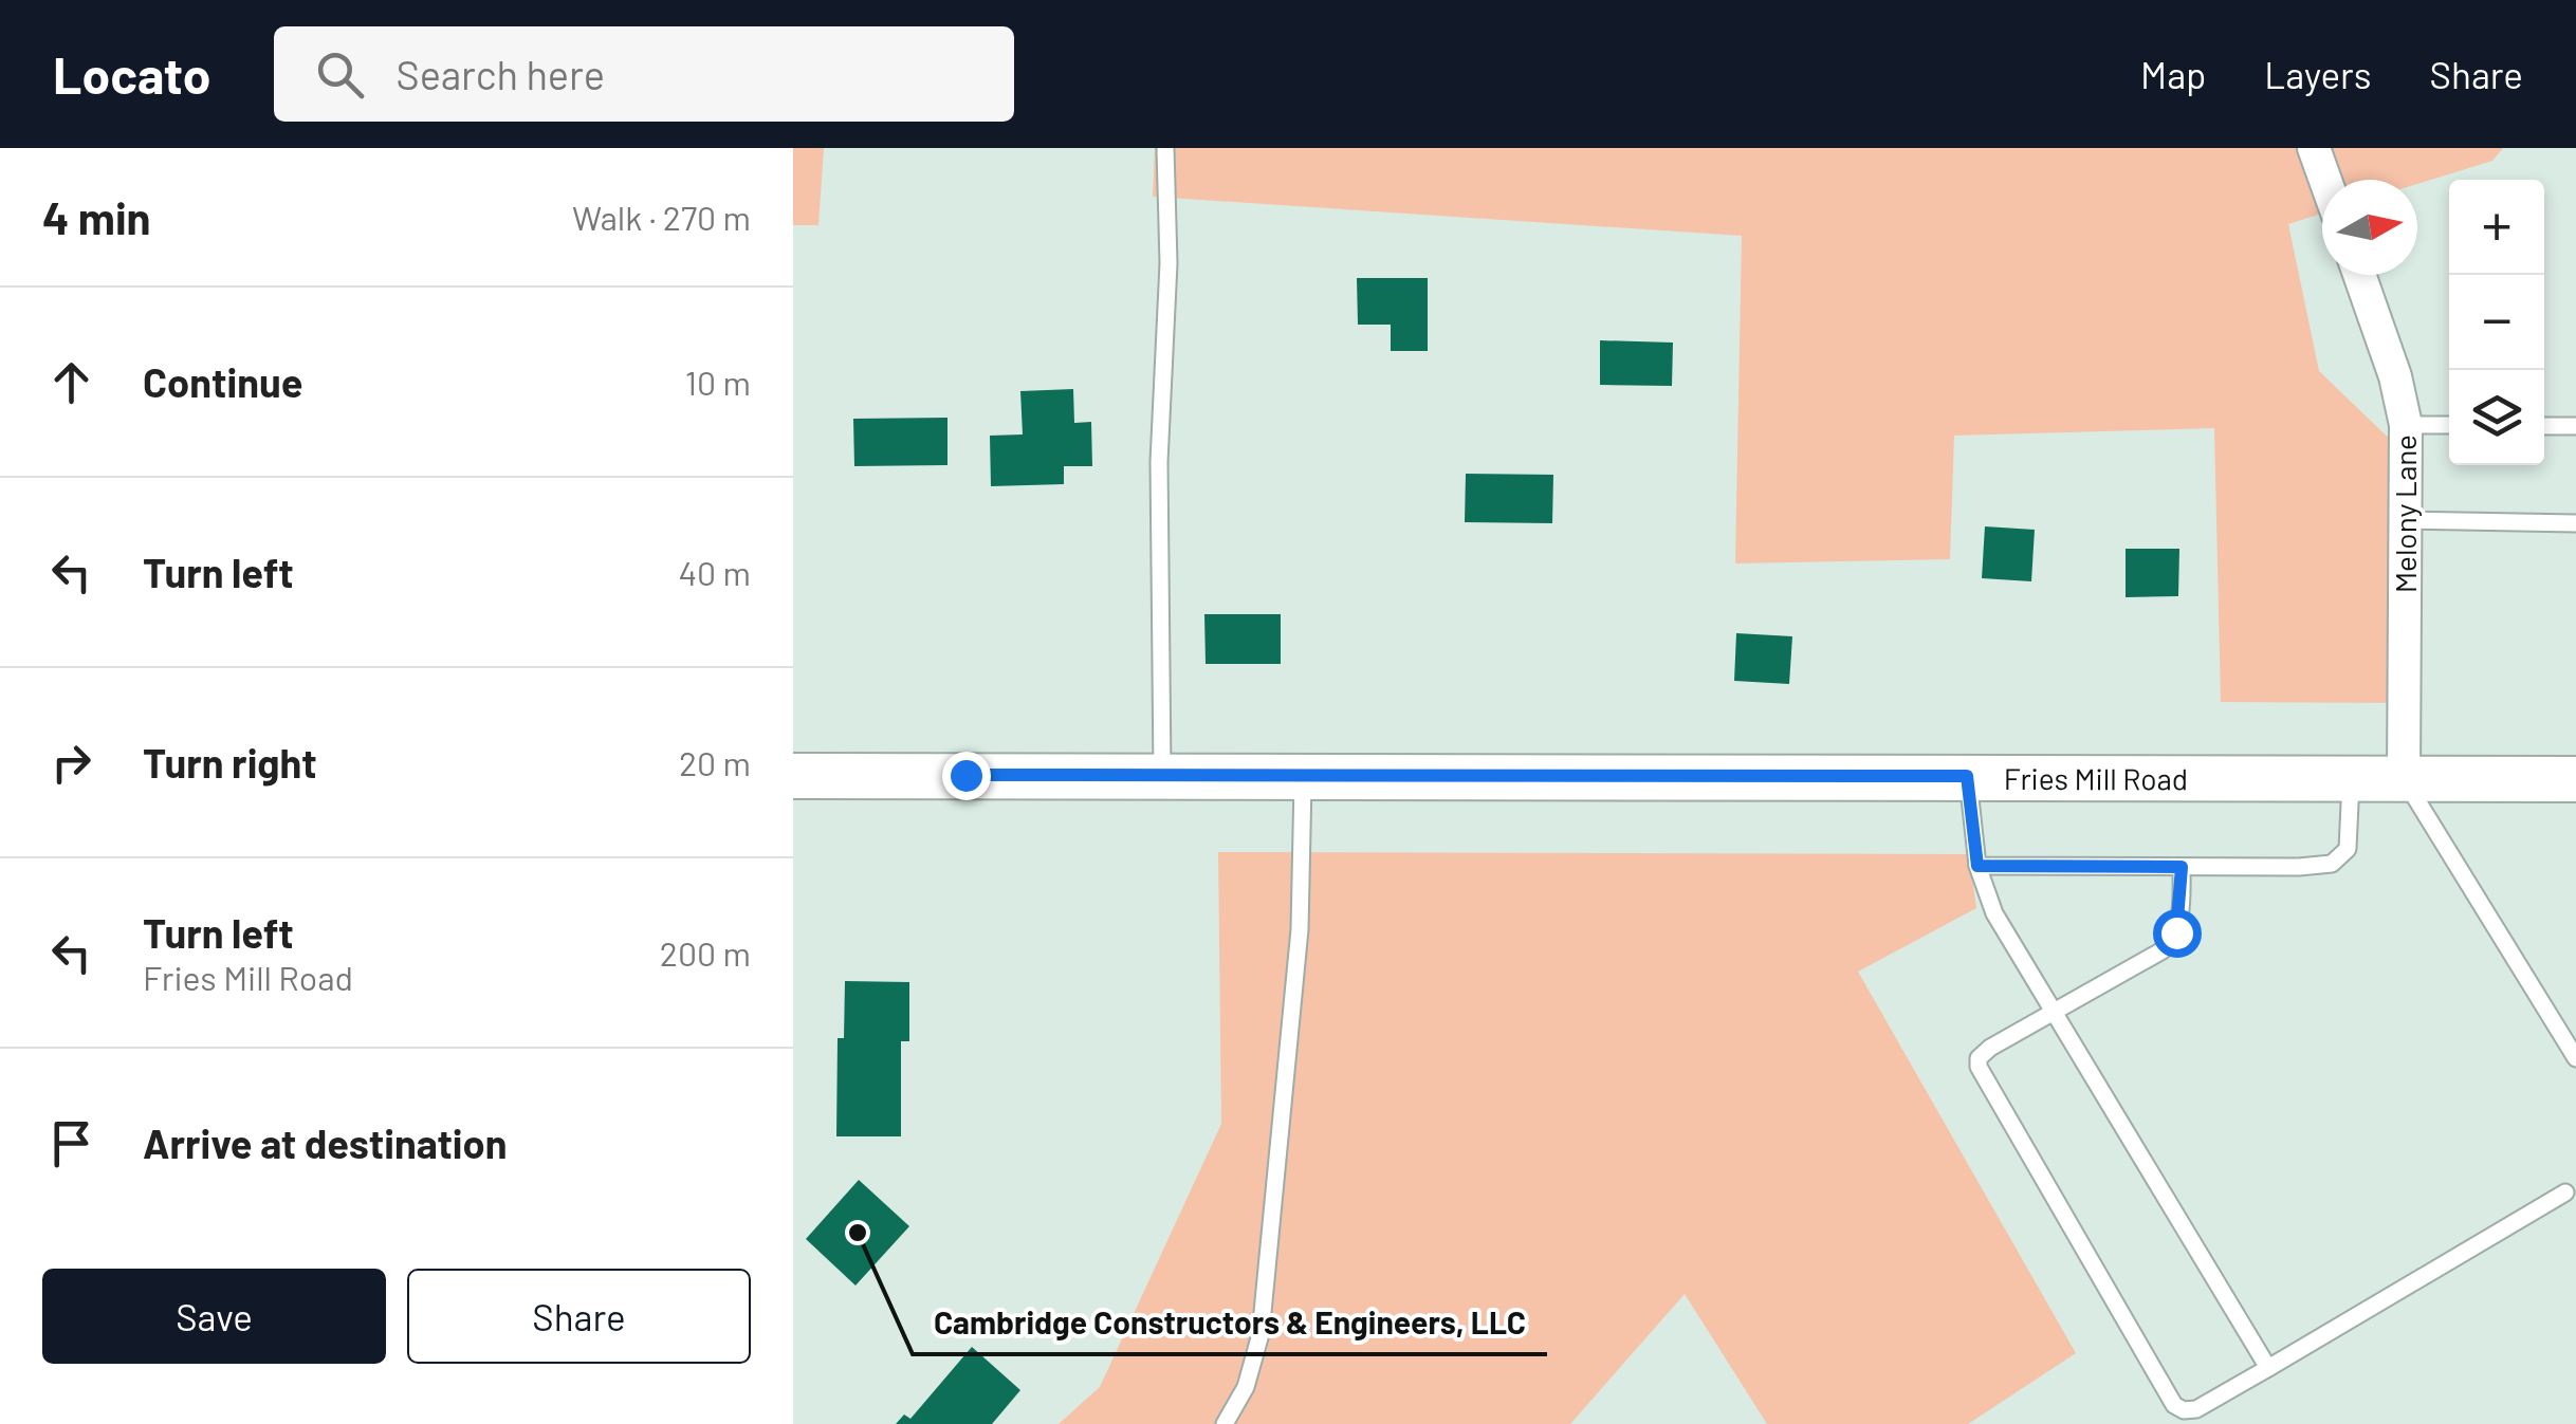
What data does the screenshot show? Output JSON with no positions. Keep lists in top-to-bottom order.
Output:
{
  "streets": {
    "main road": ["Fries Mill Road"],
    "street": ["Melony Lane"]
  },
  "crossings": [
    ["Melony Lane", "Fries Mill Road"]
  ],
  "places": ["Cambridge Constructors & Engineers, LLC"],
  "north": "right",
  "page": {
    "header": "Locato",
    "search": "Search here",
    "nav": ["Map", "Layers", "Share"],
    "heading": ["4 min", "Walk · 270 m"],
    "map_buttons": ["+", "−"],
    "list": [
      ["Continue", "10 m"],
      ["Turn left", "40 m"],
      ["Turn right", "20 m"],
      ["Turn left", "Fries Mill Road", "200 m"],
      "Arrive at destination"
    ],
    "buttons": ["Save", "Share"]
  }
}
